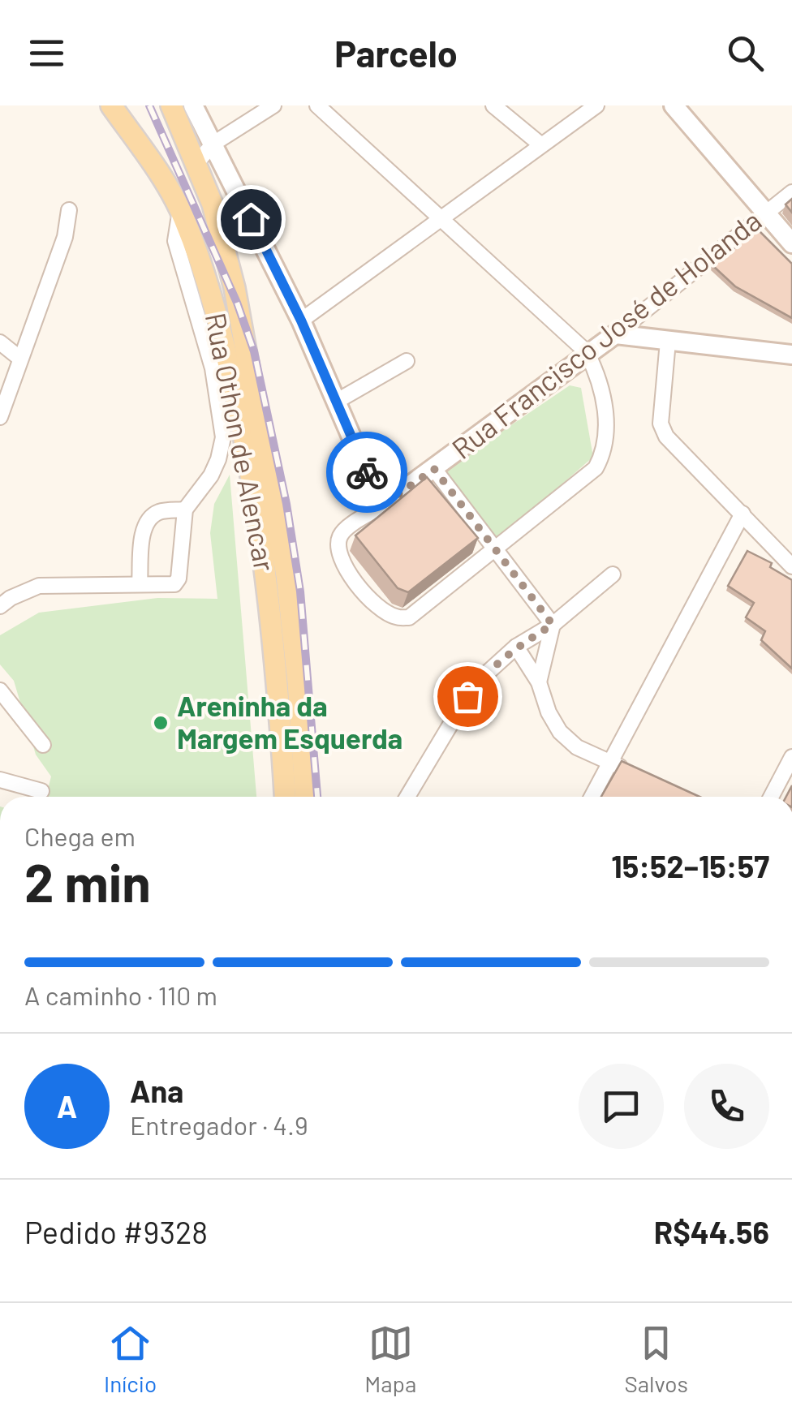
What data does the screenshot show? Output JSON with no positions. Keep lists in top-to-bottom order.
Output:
{
  "streets": {
    "main road": ["Rua Othon de Alencar"],
    "street": ["Rua Francisco José de Holanda"]
  },
  "places": ["Areninha da Margem Esquerda"],
  "page": {
    "header": "Parcelo",
    "heading": ["2 min", "Chega em", "15:52–15:57"],
    "panel": [
      "Ana",
      "Entregador · 4.9",
      "Pedido #9328",
      "R$44.56"
    ],
    "bar": "A caminho · 110 m",
    "round": "A",
    "tabs": ["Início", "Mapa", "Salvos"]
  }
}
